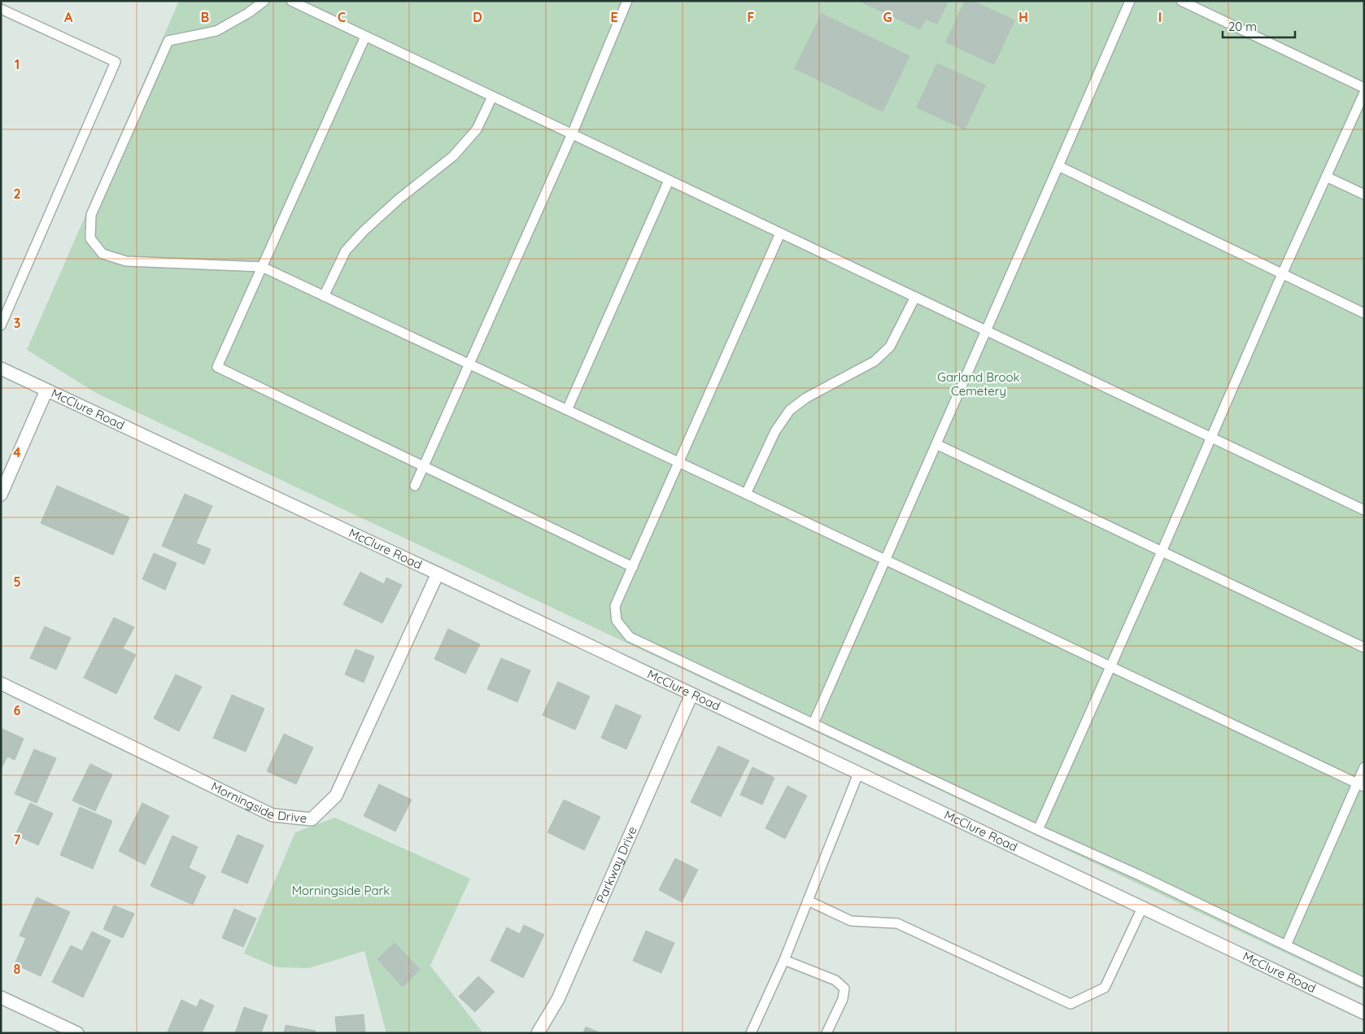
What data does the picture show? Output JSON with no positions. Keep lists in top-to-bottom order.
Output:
{
  "streets": {
    "street": ["McClure Road", "Morningside Drive", "Parkway Drive"]
  },
  "crossings": [
    ["McClure Road", "Morningside Drive"],
    ["McClure Road", "Parkway Drive"]
  ],
  "parks": ["Garland Brook Cemetery", "Morningside Park"],
  "scale_bar": "20 m",
  "grid": {
    "columns": [
      "A",
      "B",
      "C",
      "D",
      "E",
      "F",
      "G",
      "H",
      "I"
    ],
    "rows": [
      "1",
      "2",
      "3",
      "4",
      "5",
      "6",
      "7",
      "8"
    ]
  }
}
